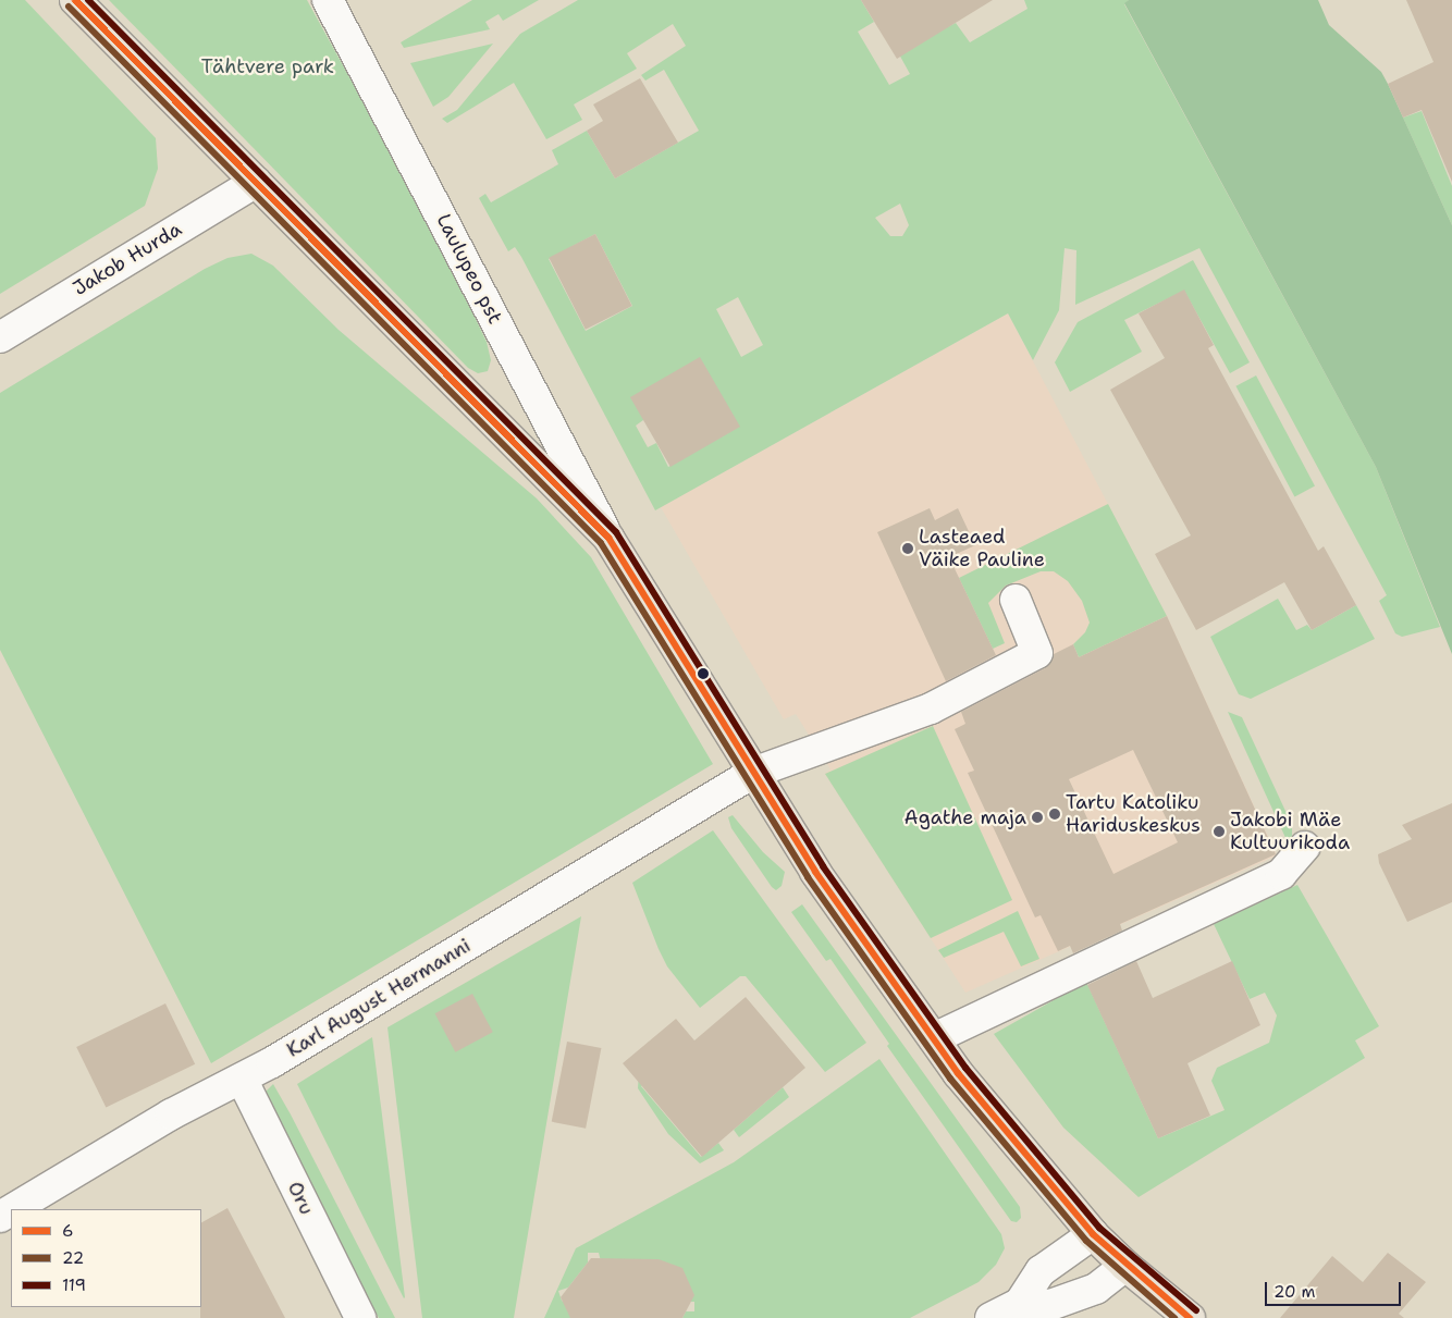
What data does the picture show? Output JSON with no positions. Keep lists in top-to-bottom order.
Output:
{
  "streets": {
    "street": [
      "Jakob Hurda",
      "Laulupeo pst",
      "Karl August Hermanni",
      "Oru"
    ]
  },
  "crossings": [
    ["Karl August Hermanni", "Oru"]
  ],
  "parks": ["Tähtvere park"],
  "places": [
    "Lasteaed Väike Pauline",
    "Tartu Katoliku Hariduskeskus",
    "Agathe maja",
    "Jakobi Mäe Kultuurikoda"
  ],
  "lines": ["transit line 6", "transit line 119", "transit line 22"],
  "legend": ["6", "22", "119"],
  "scale_bar": "20 m"
}
